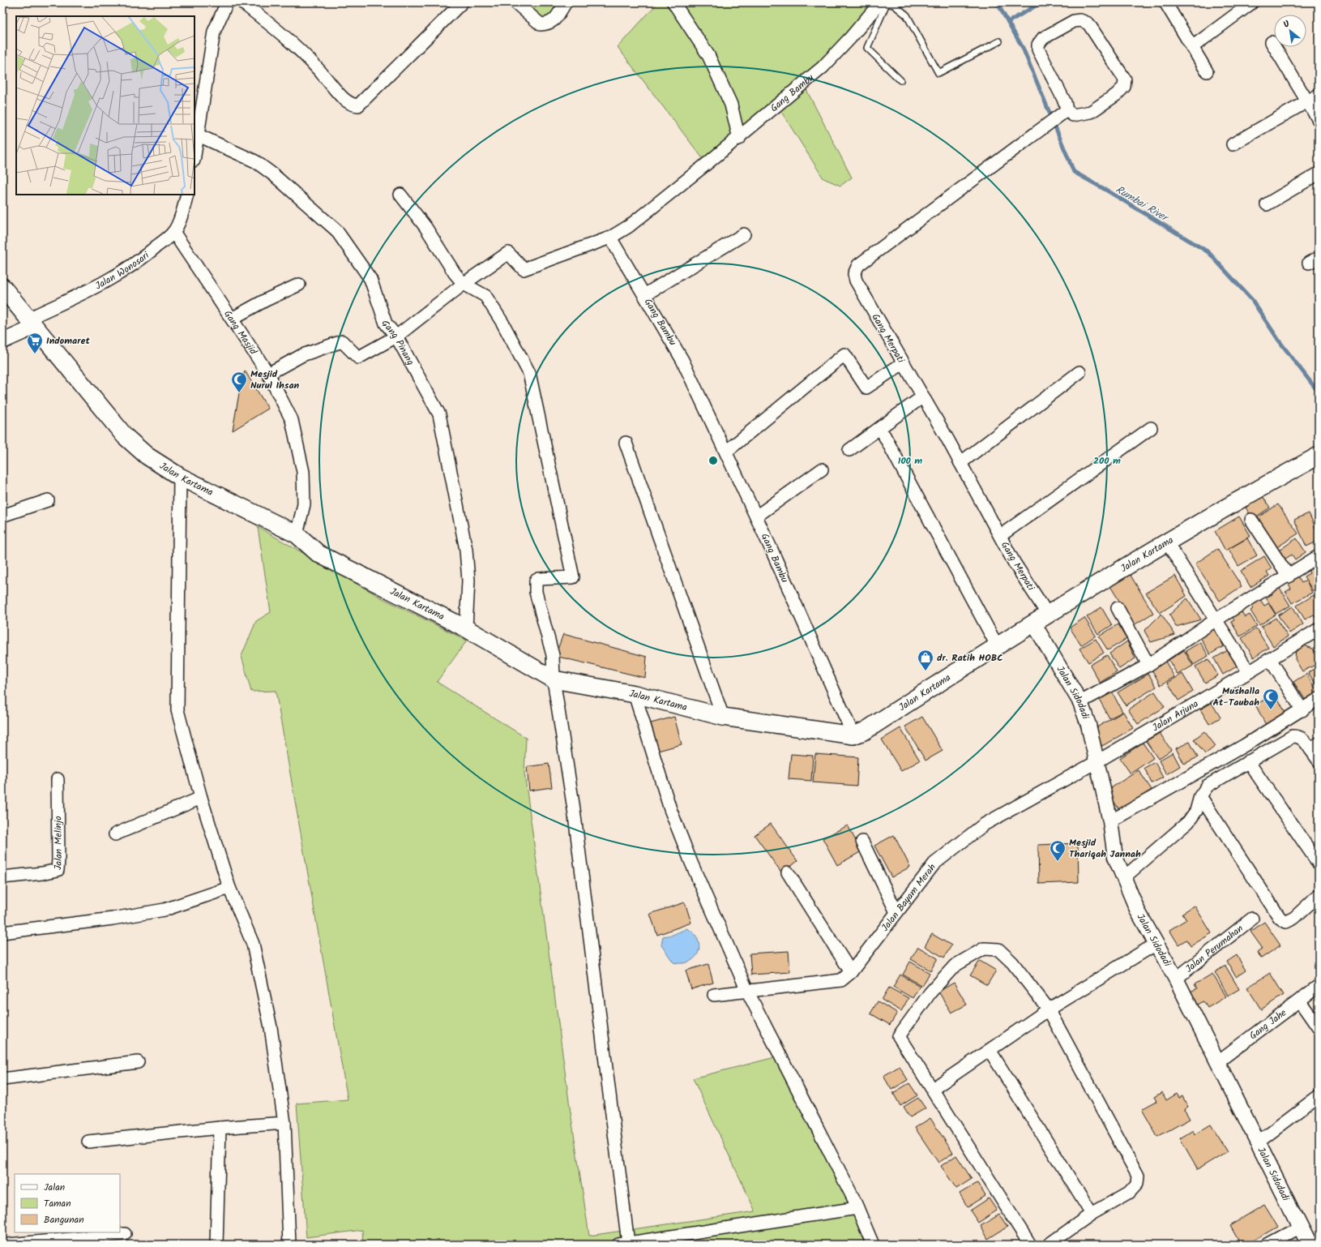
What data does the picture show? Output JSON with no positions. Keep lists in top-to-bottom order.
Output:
{
  "streets": {
    "main road": ["Jalan Kartama"],
    "street": [
      "Gang Bambu",
      "Jalan Wonosari",
      "Gang Masjid",
      "Gang Merpati",
      "Gang Pinang",
      "Jalan Sidodadi",
      "Jalan Arjuna",
      "Jalan Melinjo",
      "Jalan Bayam Merah",
      "Jalan Perumahan",
      "Gang Jahe"
    ]
  },
  "crossings": [
    ["Gang Bambu", "Jalan Kartama"],
    ["Jalan Wonosari", "Gang Masjid"],
    ["Jalan Wonosari", "Jalan Kartama"],
    ["Gang Masjid", "Jalan Kartama"],
    ["Gang Merpati", "Jalan Kartama"],
    ["Gang Merpati", "Jalan Sidodadi"],
    ["Gang Pinang", "Jalan Kartama"],
    ["Jalan Kartama", "Jalan Sidodadi"],
    ["Jalan Sidodadi", "Jalan Arjuna"],
    ["Jalan Sidodadi", "Jalan Bayam Merah"],
    ["Jalan Sidodadi", "Jalan Perumahan"],
    ["Jalan Sidodadi", "Gang Jahe"],
    ["Jalan Arjuna", "Jalan Bayam Merah"]
  ],
  "water": ["Rumbai River"],
  "places": {
    "supermarket": ["Indomaret"],
    "mosque": ["Mesjid Nurul Ihsan", "Mushalla At-Taubah", "Mesjid Thariqah Jannah"],
    "shop": ["dr. Ratih HOBC"]
  },
  "legend": ["Jalan", "Taman", "Bangunan"],
  "north": "top left",
  "rings": ["100 m", "200 m"]
}
